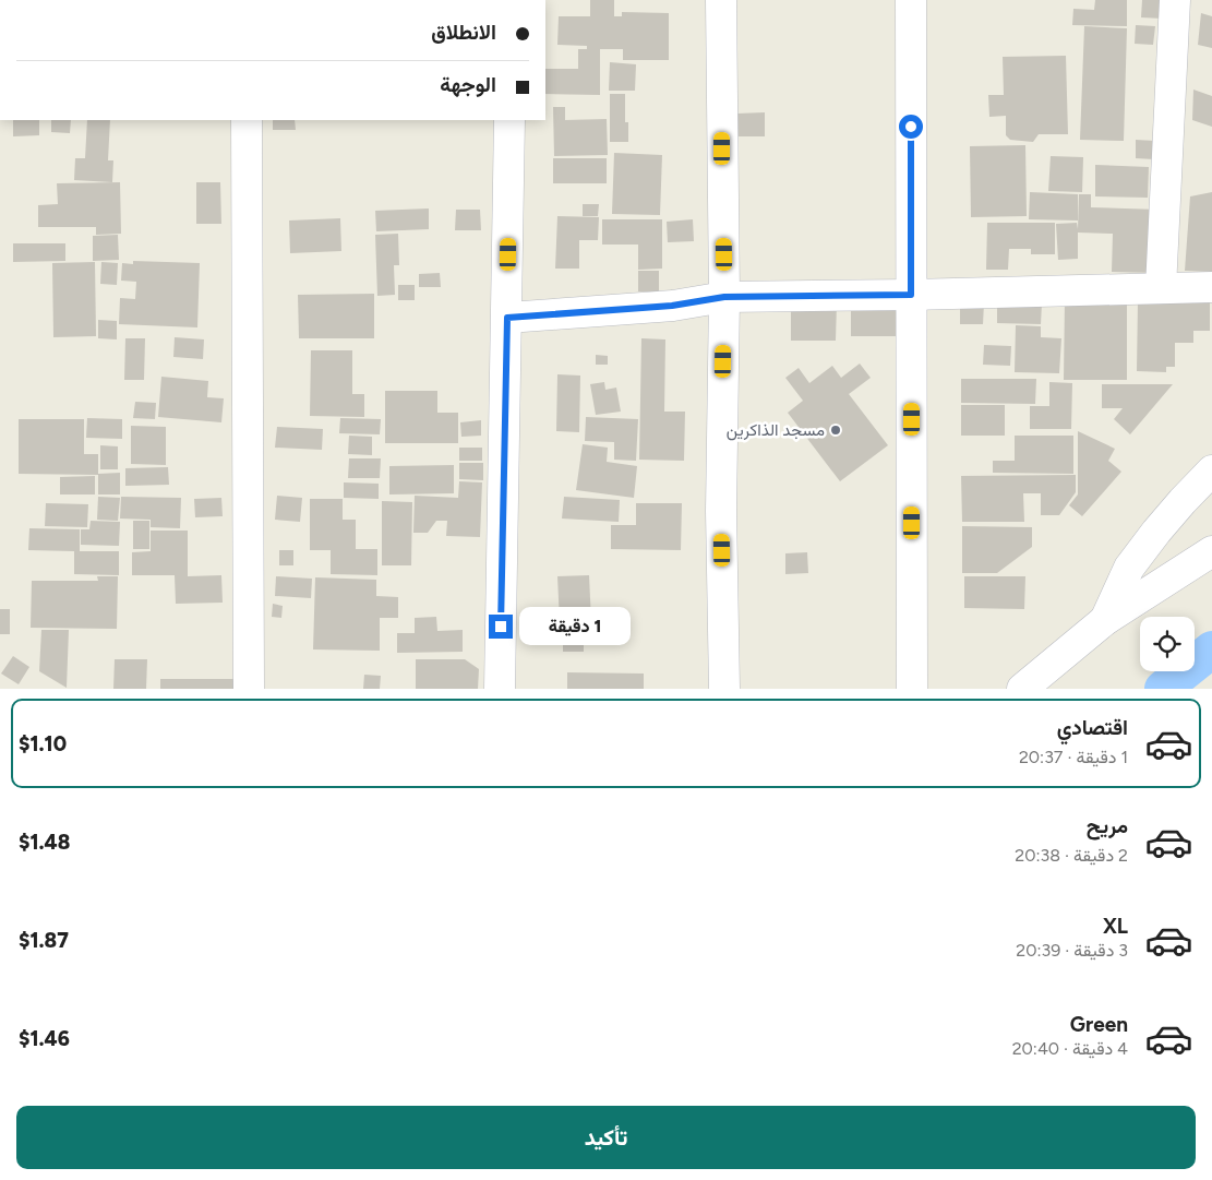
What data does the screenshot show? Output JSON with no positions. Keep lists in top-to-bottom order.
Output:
{
  "places": ["مسجد الذاكرين"],
  "page": {
    "banner": ["الانطلاق", "الوجهة"],
    "bubble": "1 دقيقة",
    "list": [
      {
        "name": "اقتصادي",
        "note": "1 دقيقة · 20:37",
        "value": "$1.10"
      },
      {
        "name": "مريح",
        "note": "2 دقيقة · 20:38",
        "value": "$1.48"
      },
      {
        "name": "XL",
        "note": "3 دقيقة · 20:39",
        "value": "$1.87"
      },
      {
        "name": "Green",
        "note": "4 دقيقة · 20:40",
        "value": "$1.46"
      }
    ],
    "buttons": "تأكيد"
  }
}
